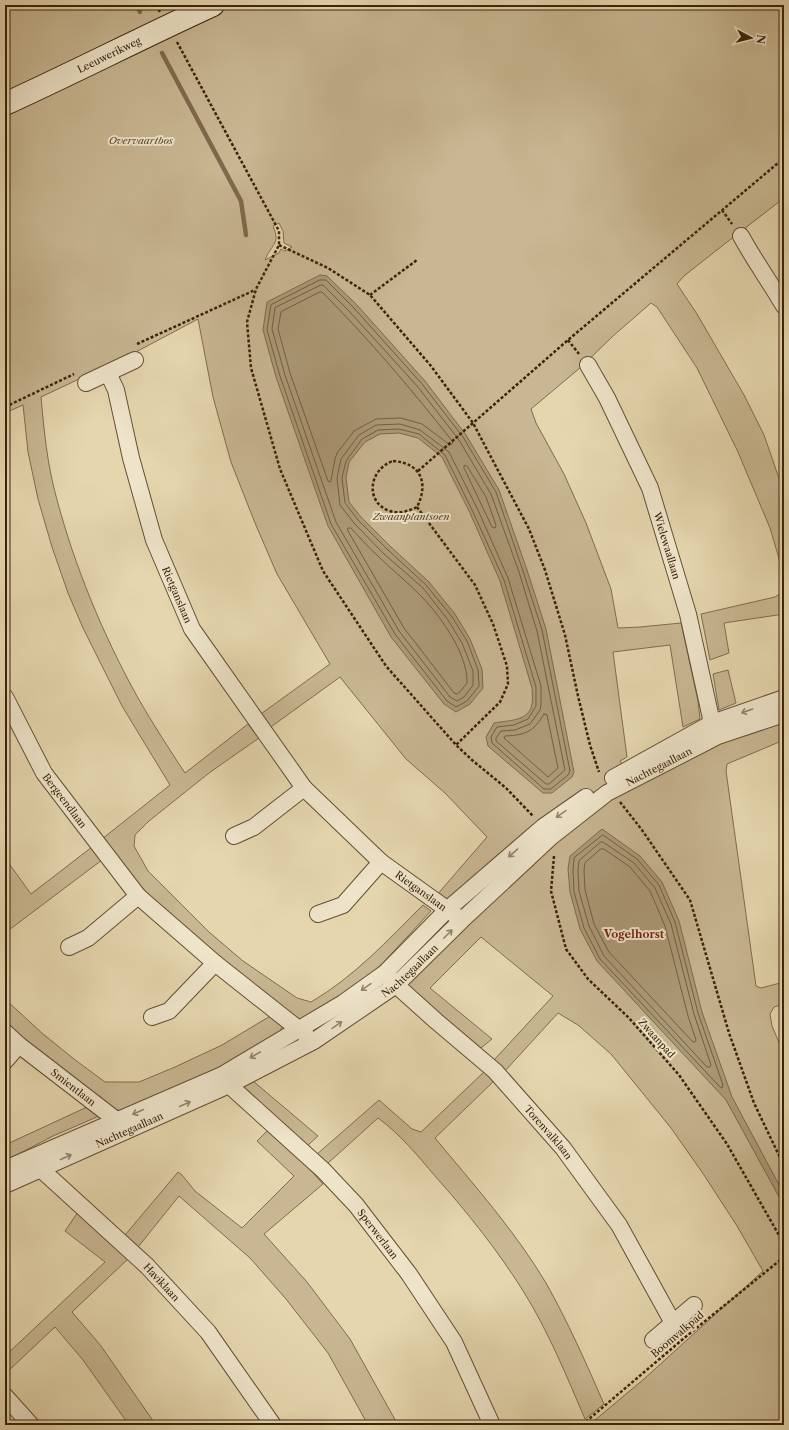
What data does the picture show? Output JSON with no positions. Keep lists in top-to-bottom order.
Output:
{
  "streets": {
    "street": [
      "Leeuwerikweg",
      "Wielewaallaan",
      "Rietganslaan",
      "Nachtegaallaan",
      "Bergeendlaan",
      "Smientlaan",
      "Torenvalklaan",
      "Sperwerlaan",
      "Haviklaan"
    ],
    "path": ["Zwaanpad", "Boomvalkpad"]
  },
  "crossings": [
    ["Wielewaallaan", "Nachtegaallaan"],
    ["Rietganslaan", "Nachtegaallaan"],
    ["Nachtegaallaan", "Bergeendlaan"],
    ["Nachtegaallaan", "Zwaanpad"],
    ["Nachtegaallaan", "Smientlaan"],
    ["Nachtegaallaan", "Torenvalklaan"],
    ["Nachtegaallaan", "Sperwerlaan"],
    ["Nachtegaallaan", "Haviklaan"]
  ],
  "districts": ["Vogelhorst"],
  "parks": ["Overvaartbos", "Zwaanplantsoen"],
  "north": "right"
}
